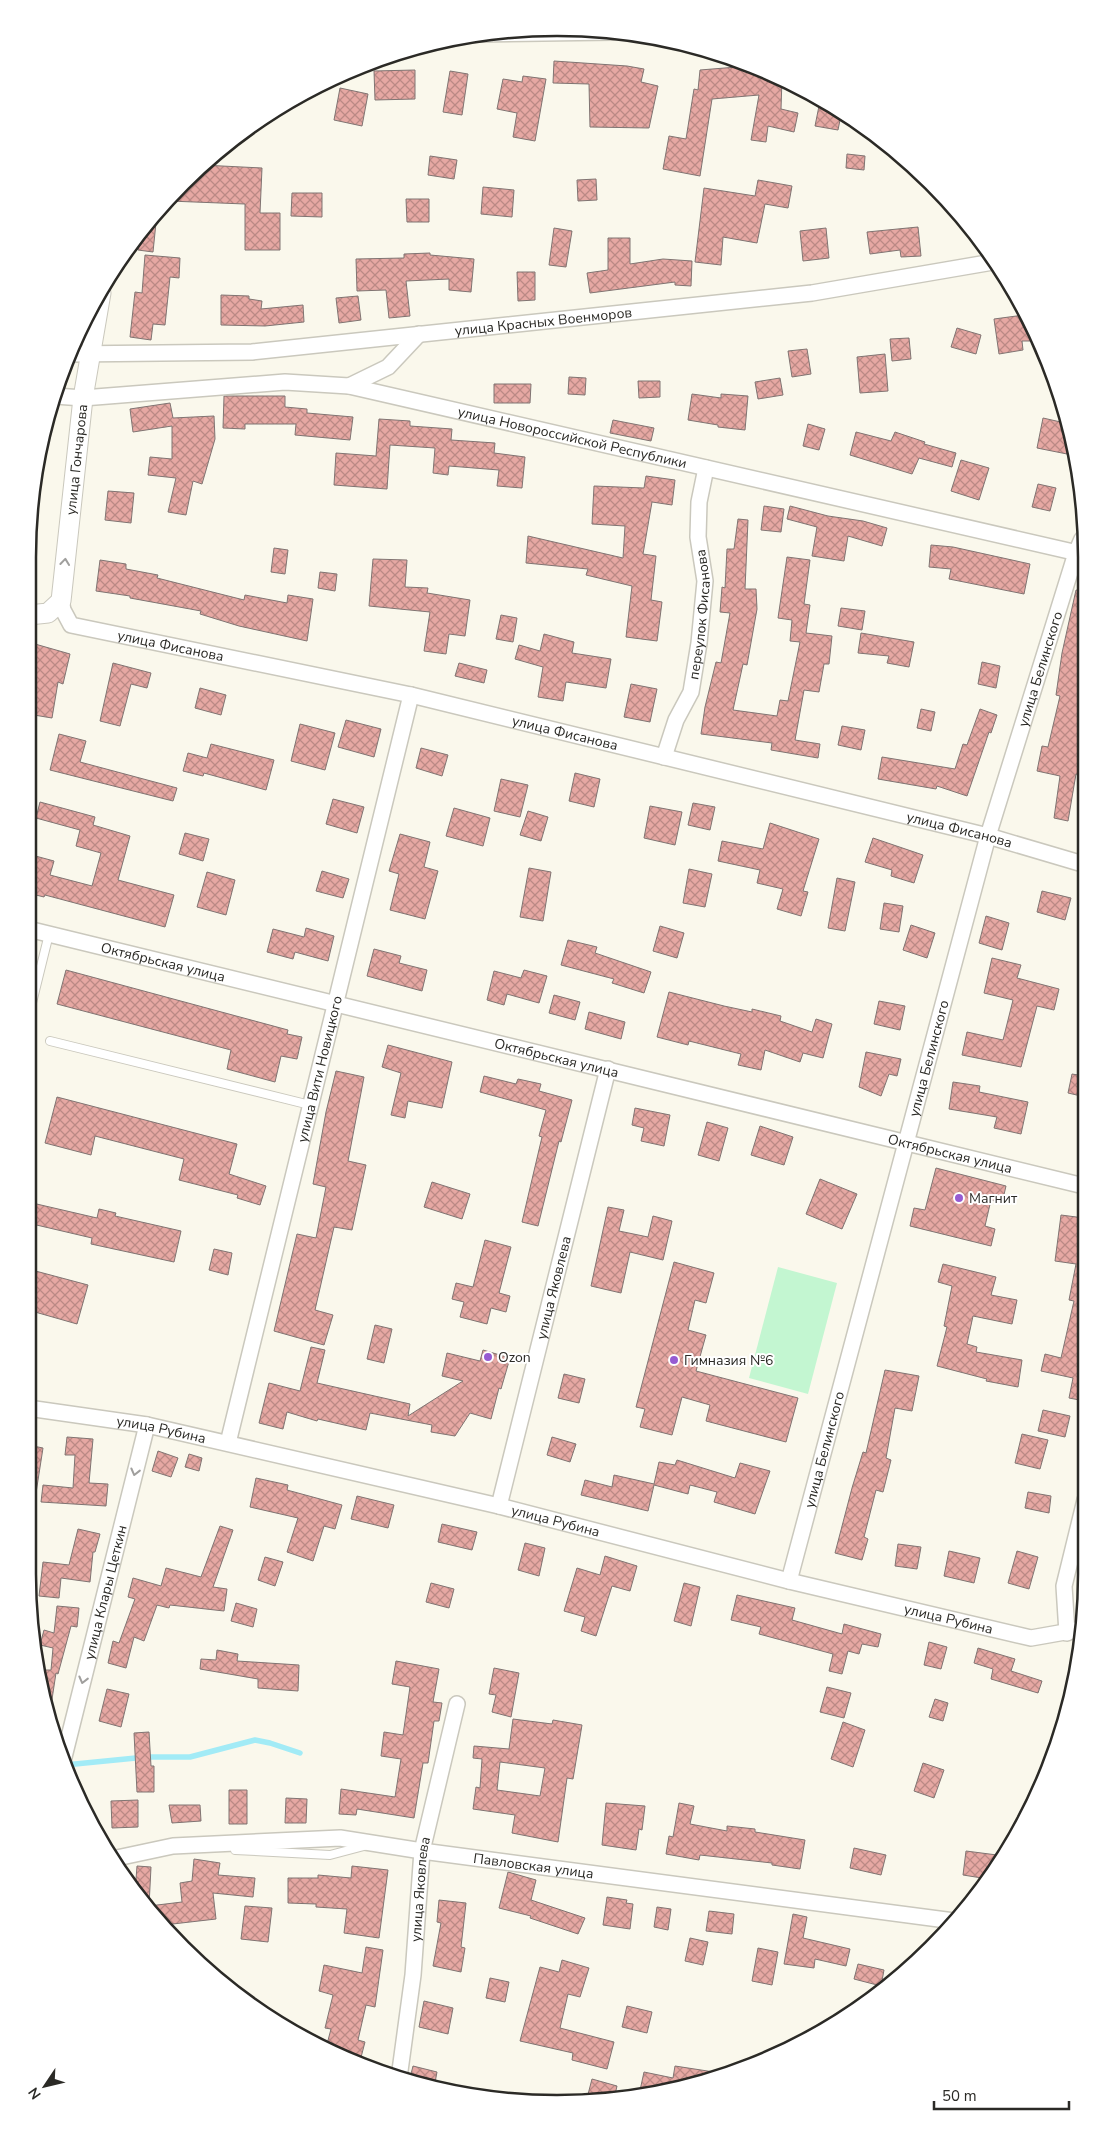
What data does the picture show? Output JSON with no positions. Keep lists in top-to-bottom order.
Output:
{
  "streets": {
    "street": [
      "улица Красных Военморов",
      "улица Новороссийской Республики",
      "улица Гончарова",
      "переулок Фисанова",
      "улица Фисанова",
      "улица Белинского",
      "Октябрьская улица",
      "улица Вити Новицкого",
      "улица Яковлева",
      "улица Рубина",
      "улица Клары Цеткин",
      "Павловская улица"
    ]
  },
  "crossings": [
    ["улица Красных Военморов", "улица Гончарова"],
    ["улица Новороссийской Республики", "улица Гончарова"],
    ["улица Новороссийской Республики", "переулок Фисанова"],
    ["переулок Фисанова", "улица Фисанова"],
    ["улица Фисанова", "улица Белинского"],
    ["улица Фисанова", "улица Вити Новицкого"],
    ["улица Белинского", "Октябрьская улица"],
    ["улица Белинского", "улица Рубина"],
    ["Октябрьская улица", "улица Вити Новицкого"],
    ["Октябрьская улица", "улица Яковлева"],
    ["улица Вити Новицкого", "улица Рубина"],
    ["улица Яковлева", "улица Рубина"],
    ["улица Яковлева", "Павловская улица"],
    ["улица Рубина", "улица Клары Цеткин"]
  ],
  "one_way": ["улица Гончарова", "улица Клары Цеткин"],
  "places": ["Магнит", "Ozon", "Гимназия №6"],
  "scale_bar": "50 m",
  "north": "bottom left"
}
